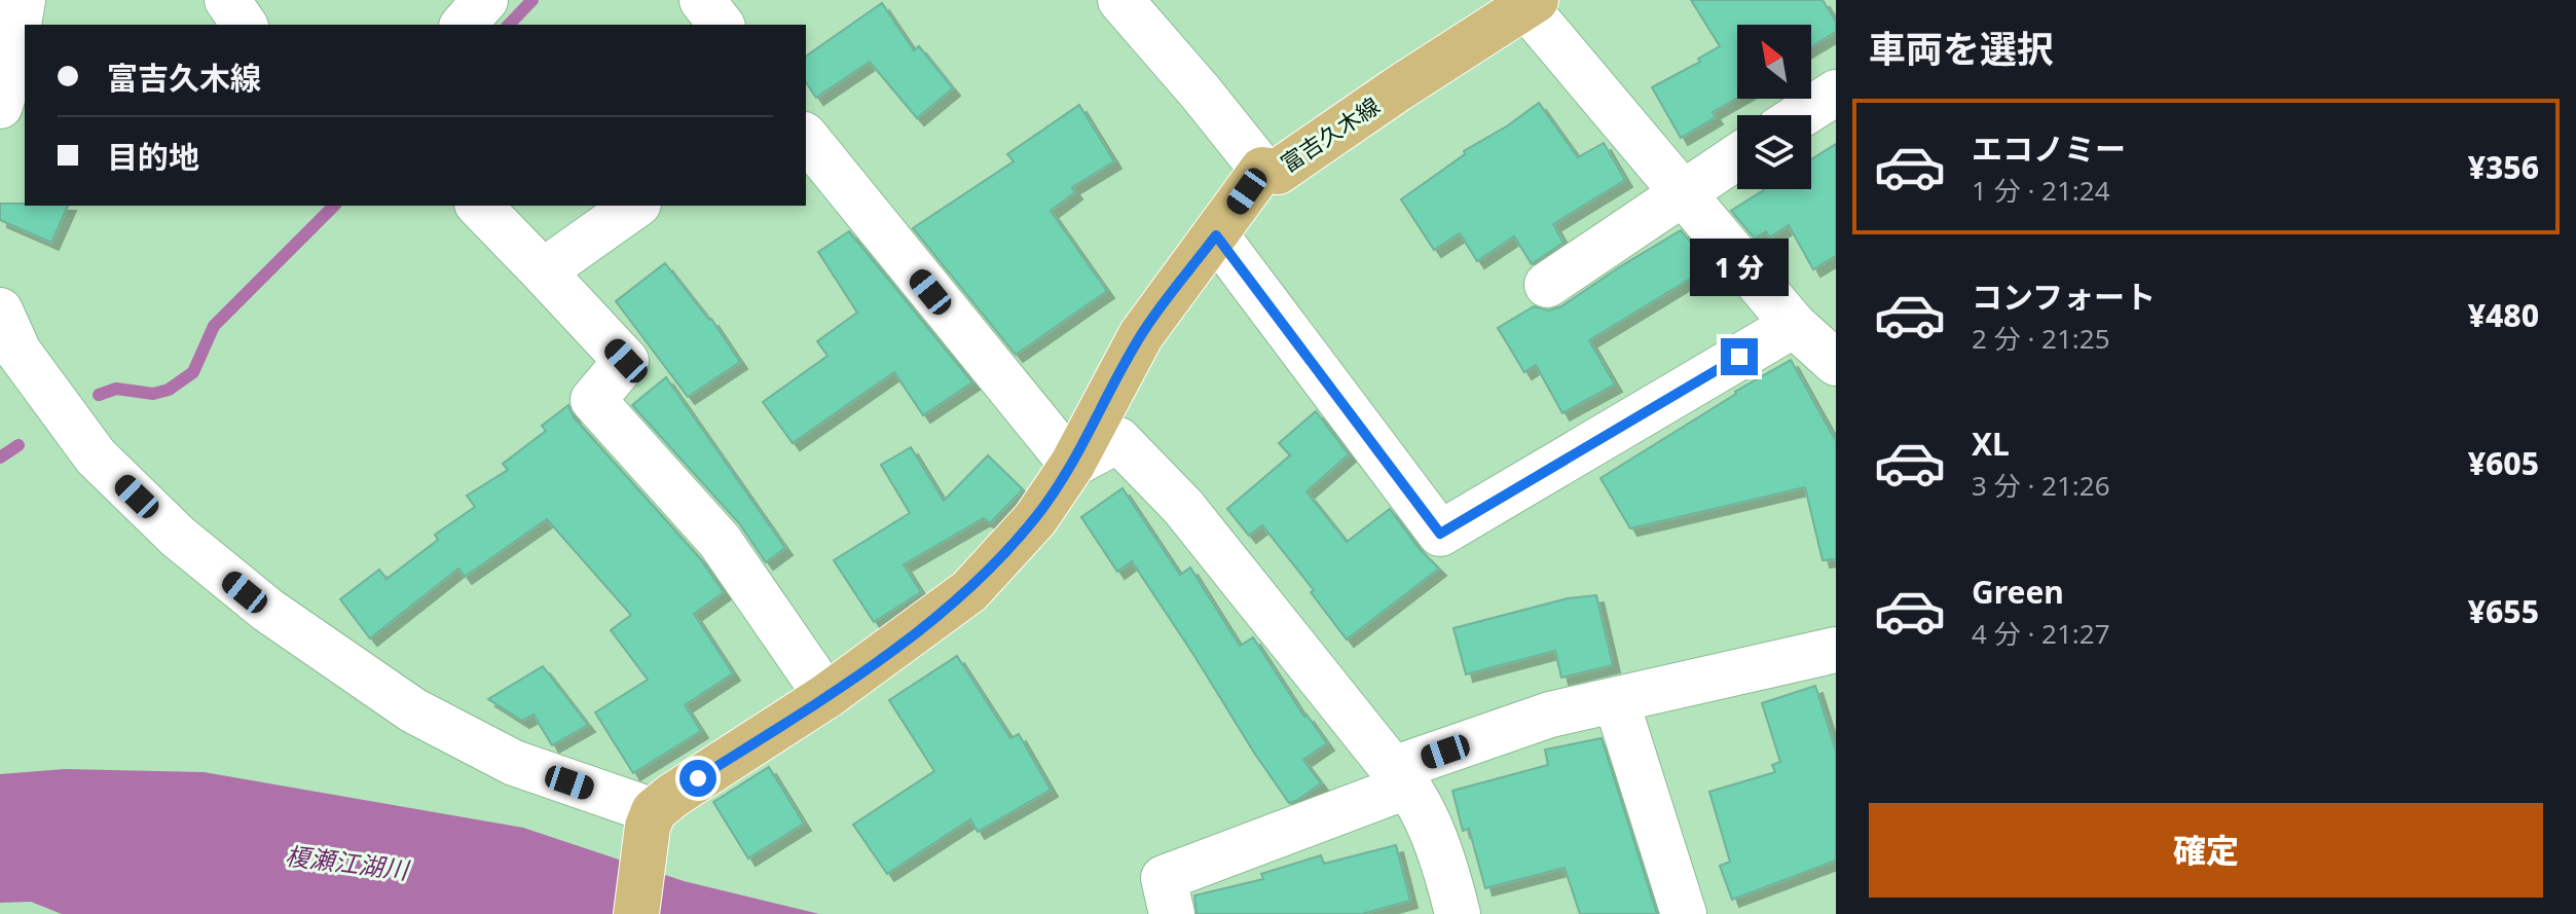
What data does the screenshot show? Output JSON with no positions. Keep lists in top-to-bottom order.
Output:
{
  "streets": {
    "main road": ["富吉久木線"]
  },
  "water": ["榎瀬江湖川"],
  "north": "top left",
  "page": {
    "heading": "車両を選択",
    "banner": ["富吉久木線", "目的地"],
    "list": [
      {
        "name": "エコノミー",
        "note": "1 分 · 21:24",
        "value": "¥356"
      },
      {
        "name": "コンフォート",
        "note": "2 分 · 21:25",
        "value": "¥480"
      },
      {
        "name": "XL",
        "note": "3 分 · 21:26",
        "value": "¥605"
      },
      {
        "name": "Green",
        "note": "4 分 · 21:27",
        "value": "¥655"
      }
    ],
    "bubble": "1 分",
    "buttons": "確定"
  }
}
